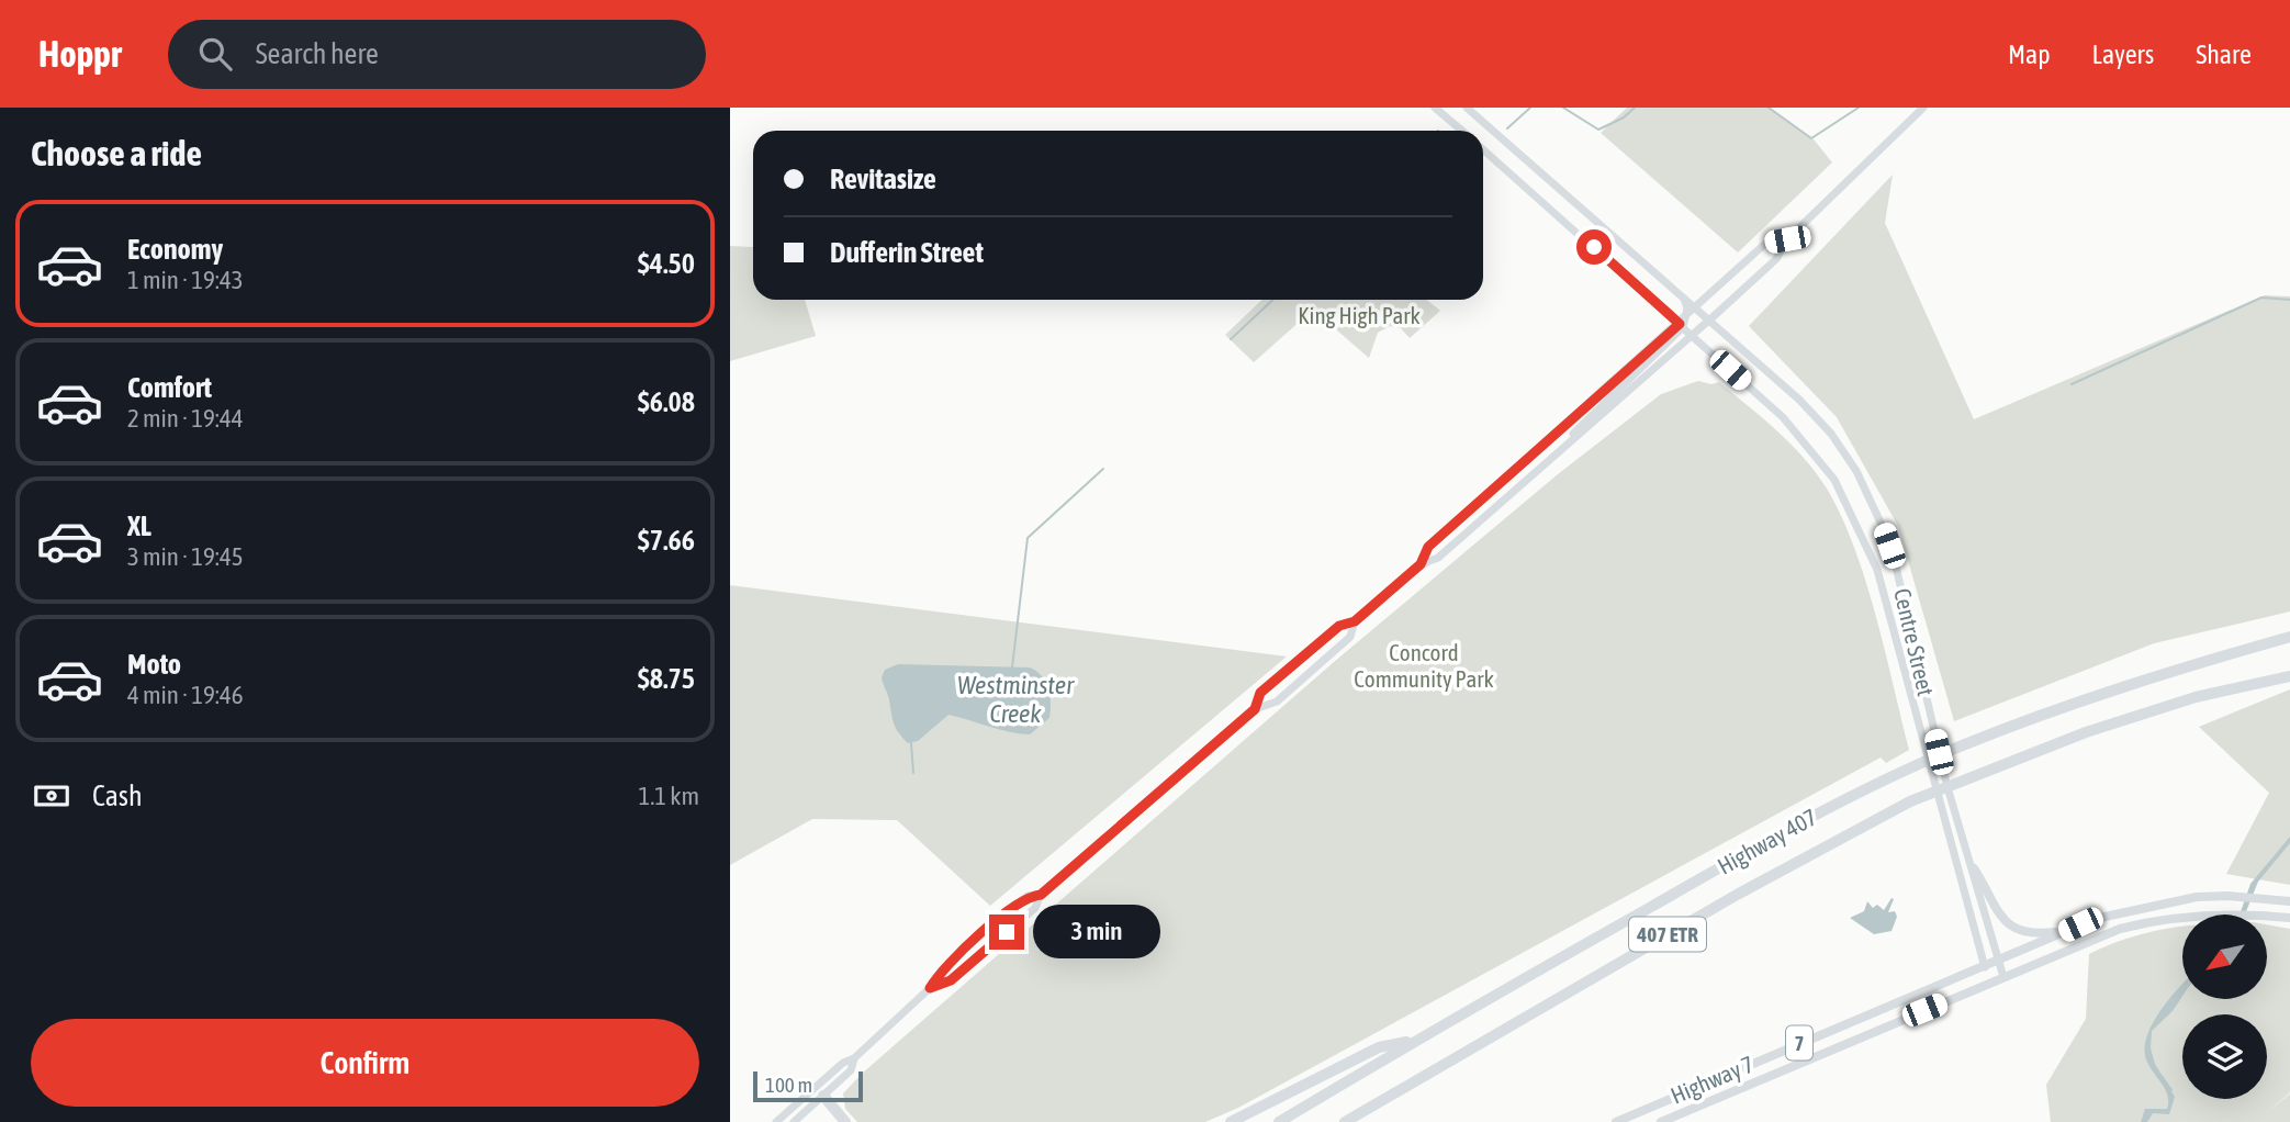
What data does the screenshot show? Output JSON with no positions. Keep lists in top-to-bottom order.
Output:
{
  "streets": {
    "highway": ["Highway 407", "407 ETR"],
    "main road": ["Centre Street", "7", "Highway 7"]
  },
  "crossings": [
    ["Centre Street", "Highway 7"]
  ],
  "water": ["Westminster Creek"],
  "parks": ["King High Park", "Concord Community Park"],
  "scale_bar": "100 m",
  "north": "bottom left",
  "page": {
    "header": "Hoppr",
    "search": "Search here",
    "nav": ["Map", "Layers", "Share"],
    "heading": "Choose a ride",
    "banner": ["Revitasize", "Dufferin Street"],
    "list": [
      {
        "name": "Economy",
        "note": "1 min · 19:43",
        "value": "$4.50"
      },
      {
        "name": "Comfort",
        "note": "2 min · 19:44",
        "value": "$6.08"
      },
      {
        "name": "XL",
        "note": "3 min · 19:45",
        "value": "$7.66"
      },
      {
        "name": "Moto",
        "note": "4 min · 19:46",
        "value": "$8.75"
      }
    ],
    "pay": ["Cash", "1.1 km"],
    "bubble": "3 min",
    "buttons": "Confirm",
    "scale": "100 m"
  }
}
